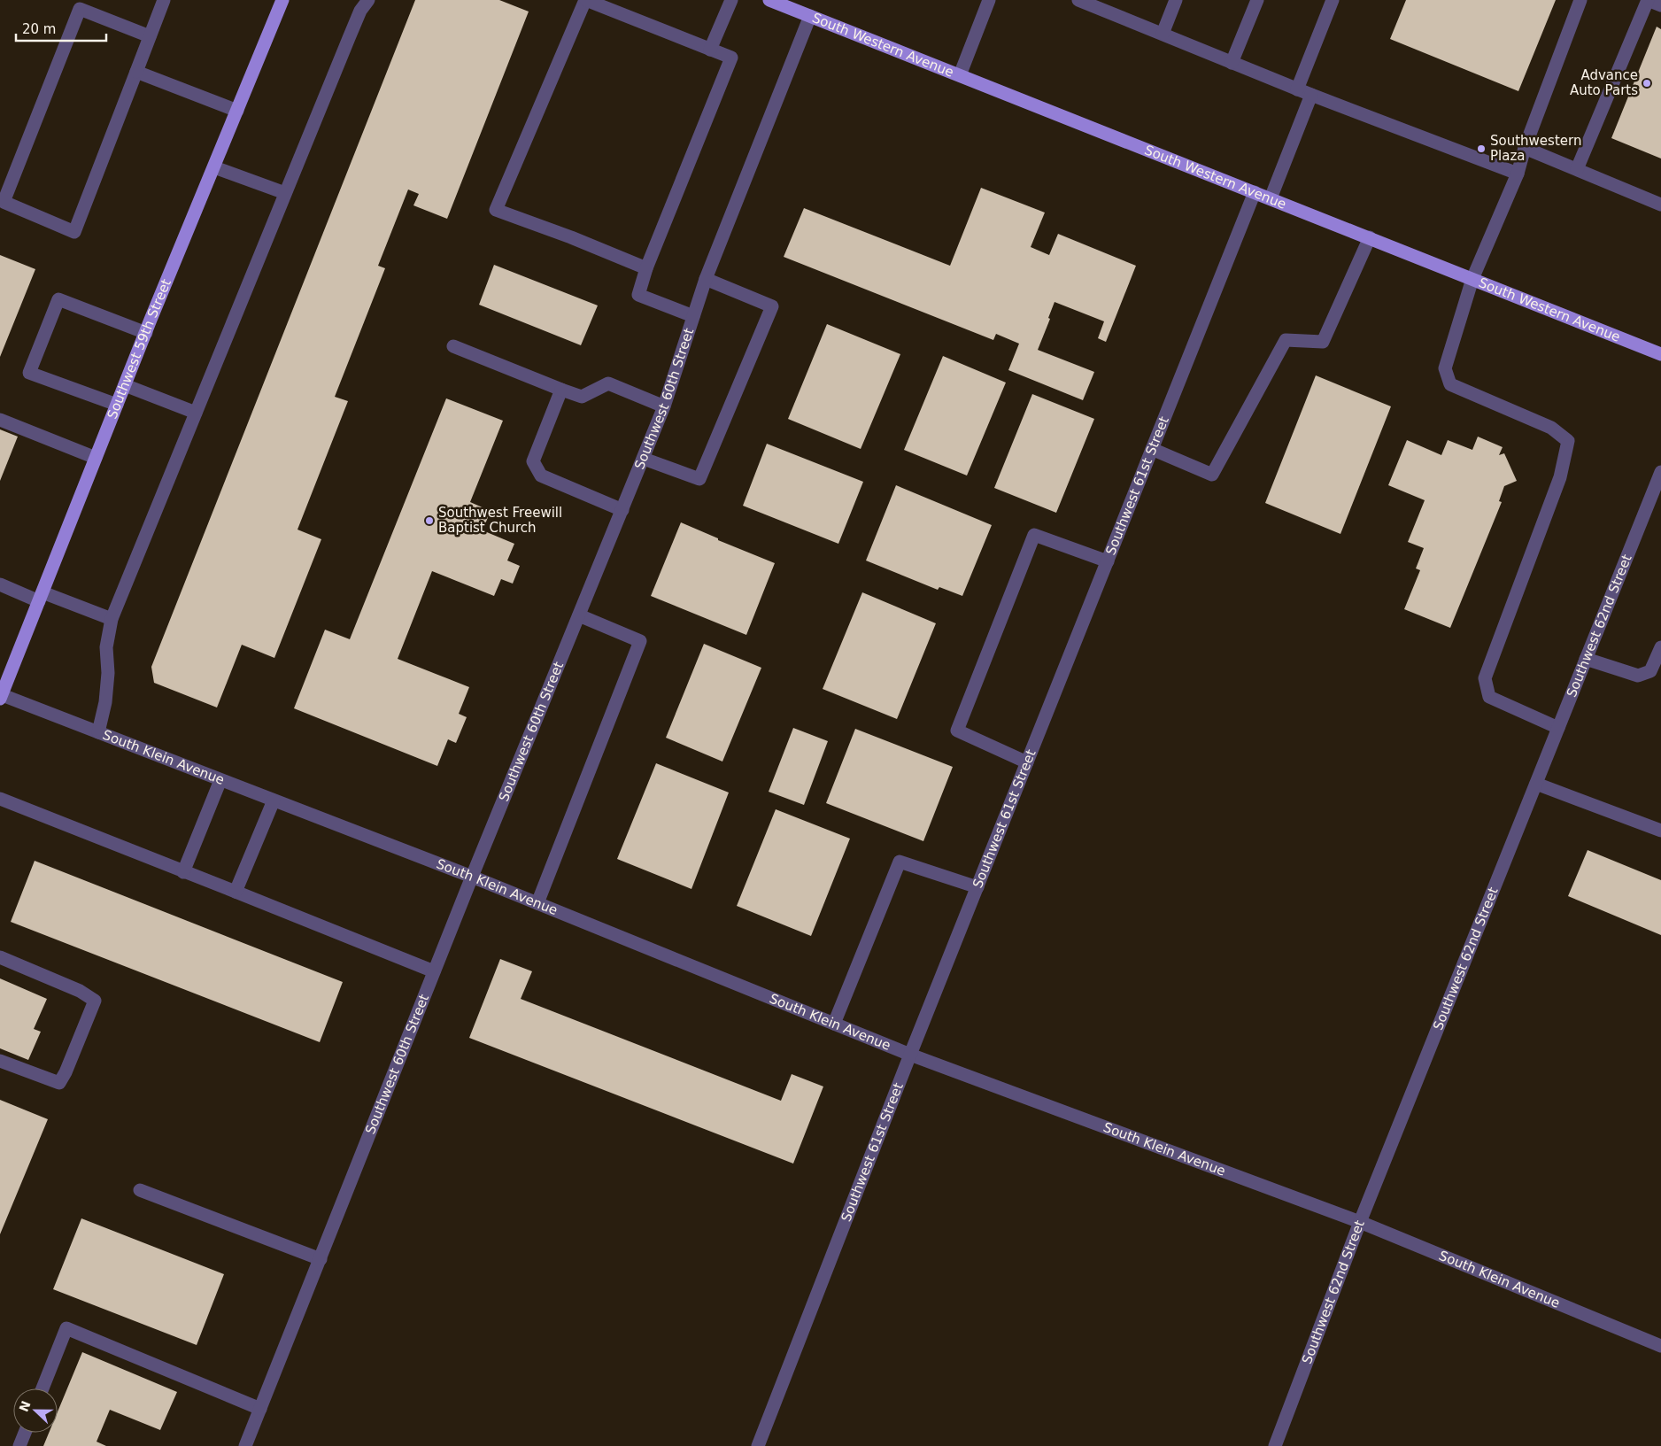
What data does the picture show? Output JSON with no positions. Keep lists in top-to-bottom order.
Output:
{
  "streets": {
    "main road": ["South Western Avenue", "Southwest 59th Street"],
    "street": [
      "Southwest 60th Street",
      "Southwest 61st Street",
      "Southwest 62nd Street",
      "South Klein Avenue"
    ]
  },
  "crossings": [
    ["South Western Avenue", "Southwest 60th Street"],
    ["South Western Avenue", "Southwest 61st Street"],
    ["Southwest 59th Street", "South Klein Avenue"],
    ["Southwest 60th Street", "South Klein Avenue"],
    ["Southwest 61st Street", "South Klein Avenue"],
    ["Southwest 62nd Street", "South Klein Avenue"]
  ],
  "places": ["Advance Auto Parts", "Southwestern Plaza", "Southwest Freewill Baptist Church"],
  "scale_bar": "20 m",
  "north": "left"
}
